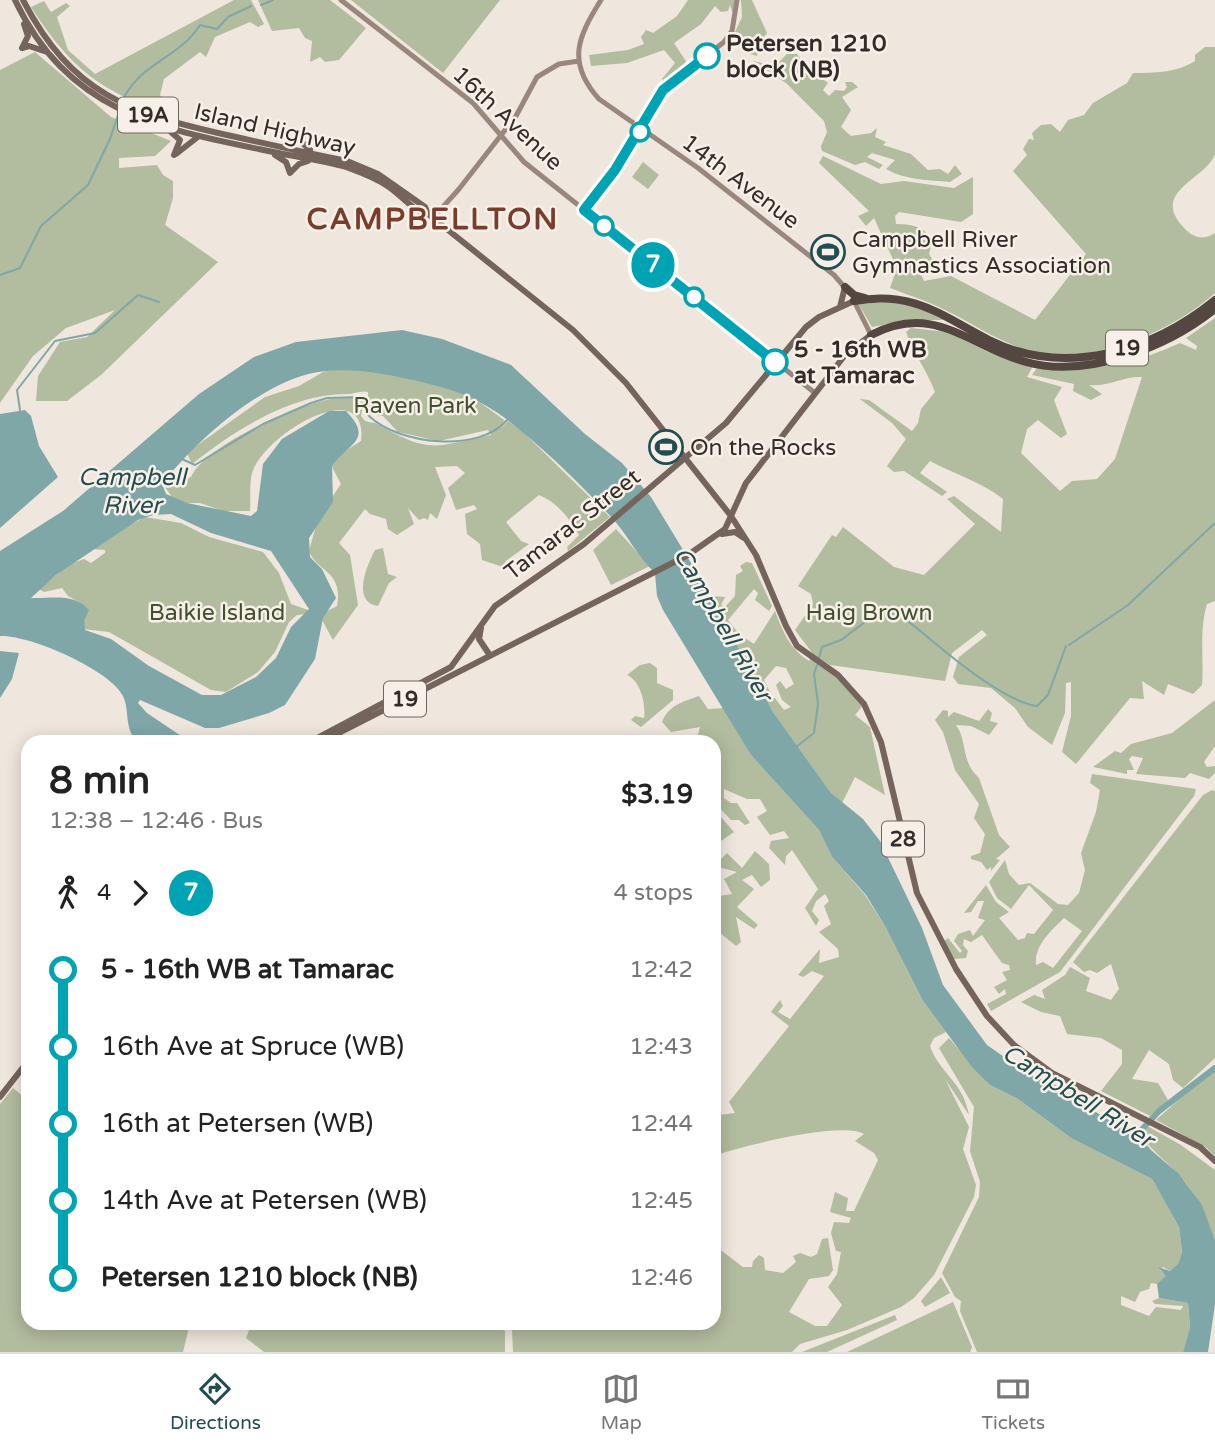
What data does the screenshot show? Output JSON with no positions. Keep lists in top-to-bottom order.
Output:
{
  "streets": {
    "highway": ["19"],
    "main road": [
      "19A",
      "Island Highway",
      "Tamarac Street",
      "28"
    ],
    "street": ["16th Avenue", "14th Avenue"]
  },
  "crossings": [
    ["16th Avenue", "19"],
    ["16th Avenue", "Tamarac Street"],
    ["Island Highway", "19"],
    ["Island Highway", "Tamarac Street"],
    ["Island Highway", "28"],
    ["14th Avenue", "19"],
    ["14th Avenue", "Tamarac Street"],
    ["19", "Tamarac Street"],
    ["19", "28"]
  ],
  "districts": ["CAMPBELLTON"],
  "water": ["Campbell River"],
  "parks": ["Raven Park", "Baikie Island", "Haig Brown"],
  "places": {
    "other": ["Petersen 1210 block (NB)", "5 - 16th WB at Tamarac"],
    "sports": ["Campbell River Gymnastics Association", "On the Rocks"]
  },
  "lines": ["bus line 7"],
  "page": {
    "on_map": "7",
    "heading": ["8 min", "12:38 – 12:46 · Bus", "$3.19"],
    "legs": ["4", "7", "4 stops"],
    "list": [
      {
        "name": "5 - 16th WB at Tamarac",
        "value": "12:42"
      },
      {
        "name": "16th Ave at Spruce (WB)",
        "value": "12:43"
      },
      {
        "name": "16th at Petersen (WB)",
        "value": "12:44"
      },
      {
        "name": "14th Ave at Petersen (WB)",
        "value": "12:45"
      },
      {
        "name": "Petersen 1210 block (NB)",
        "value": "12:46"
      }
    ],
    "tabs": ["Directions", "Map", "Tickets"]
  }
}
